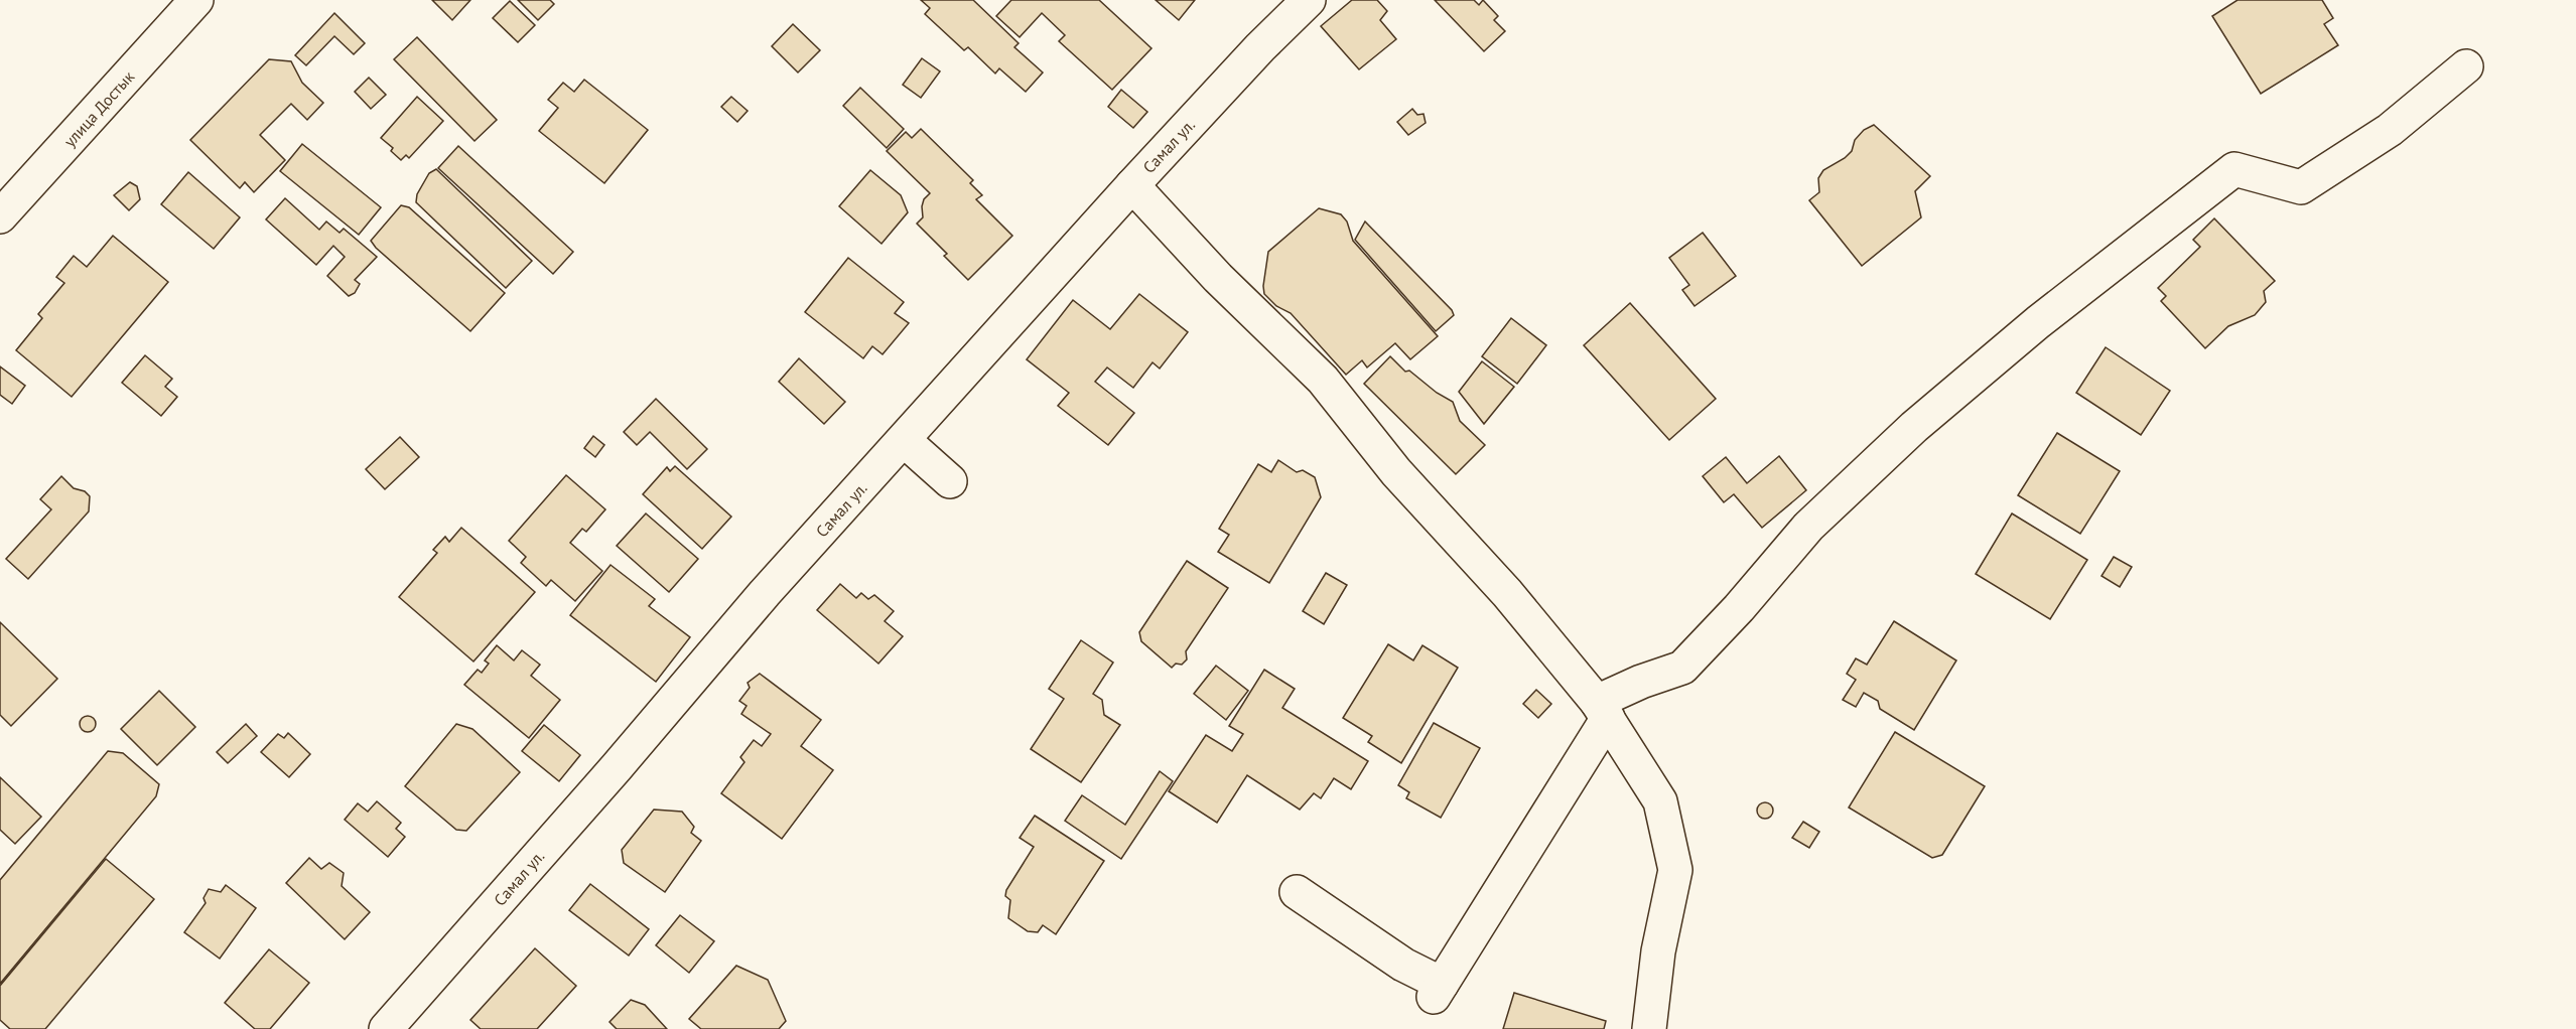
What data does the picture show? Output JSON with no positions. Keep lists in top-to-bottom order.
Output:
{
  "streets": {
    "street": ["улица Достык", "Самал ул."]
  }
}
